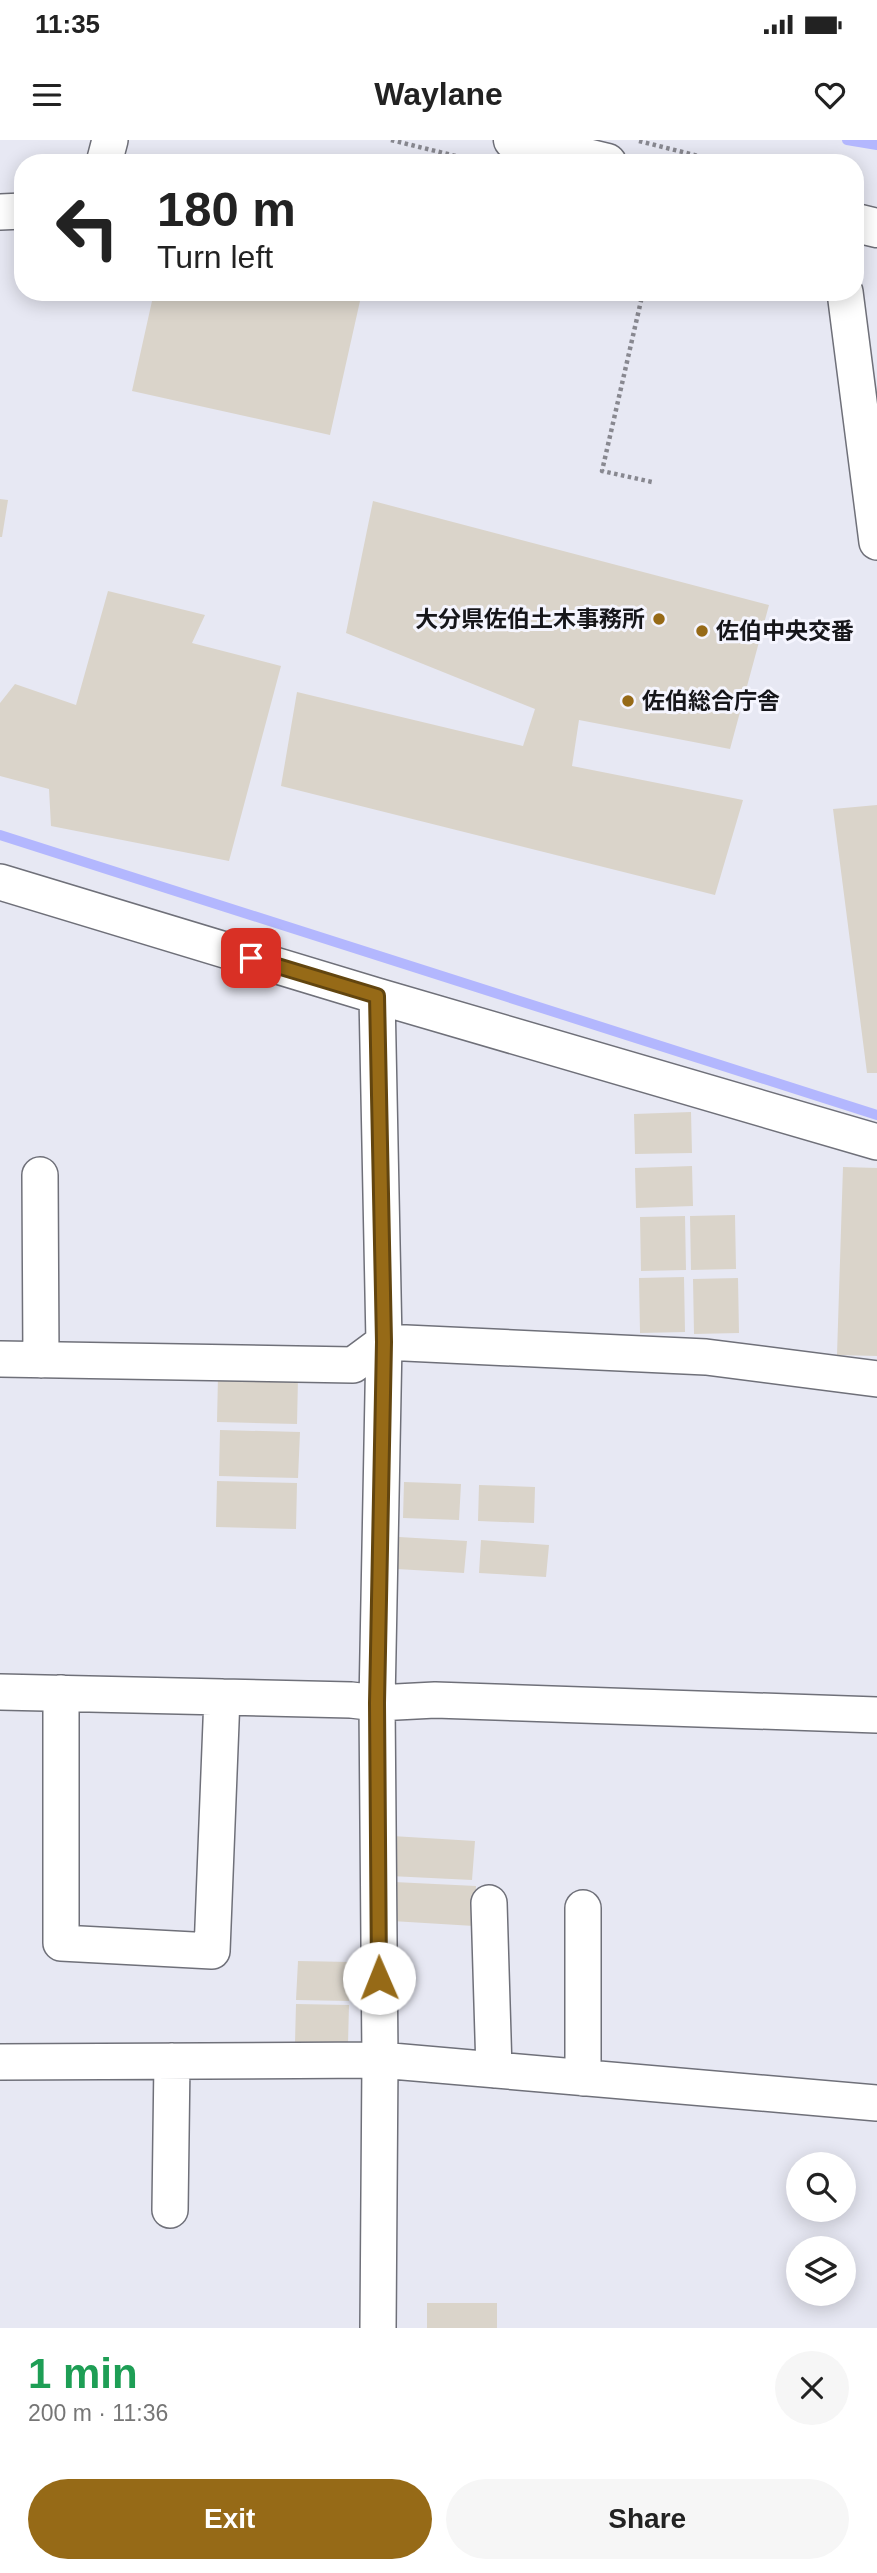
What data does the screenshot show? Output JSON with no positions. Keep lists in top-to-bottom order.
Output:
{
  "places": ["大分県佐伯土木事務所", "佐伯中央交番", "佐伯総合庁舎"],
  "page": {
    "status": "11:35",
    "header": "Waylane",
    "turn": ["180 m", "Turn left"],
    "heading": ["1 min", "200 m · 11:36"],
    "buttons": ["Exit", "Share"]
  }
}
